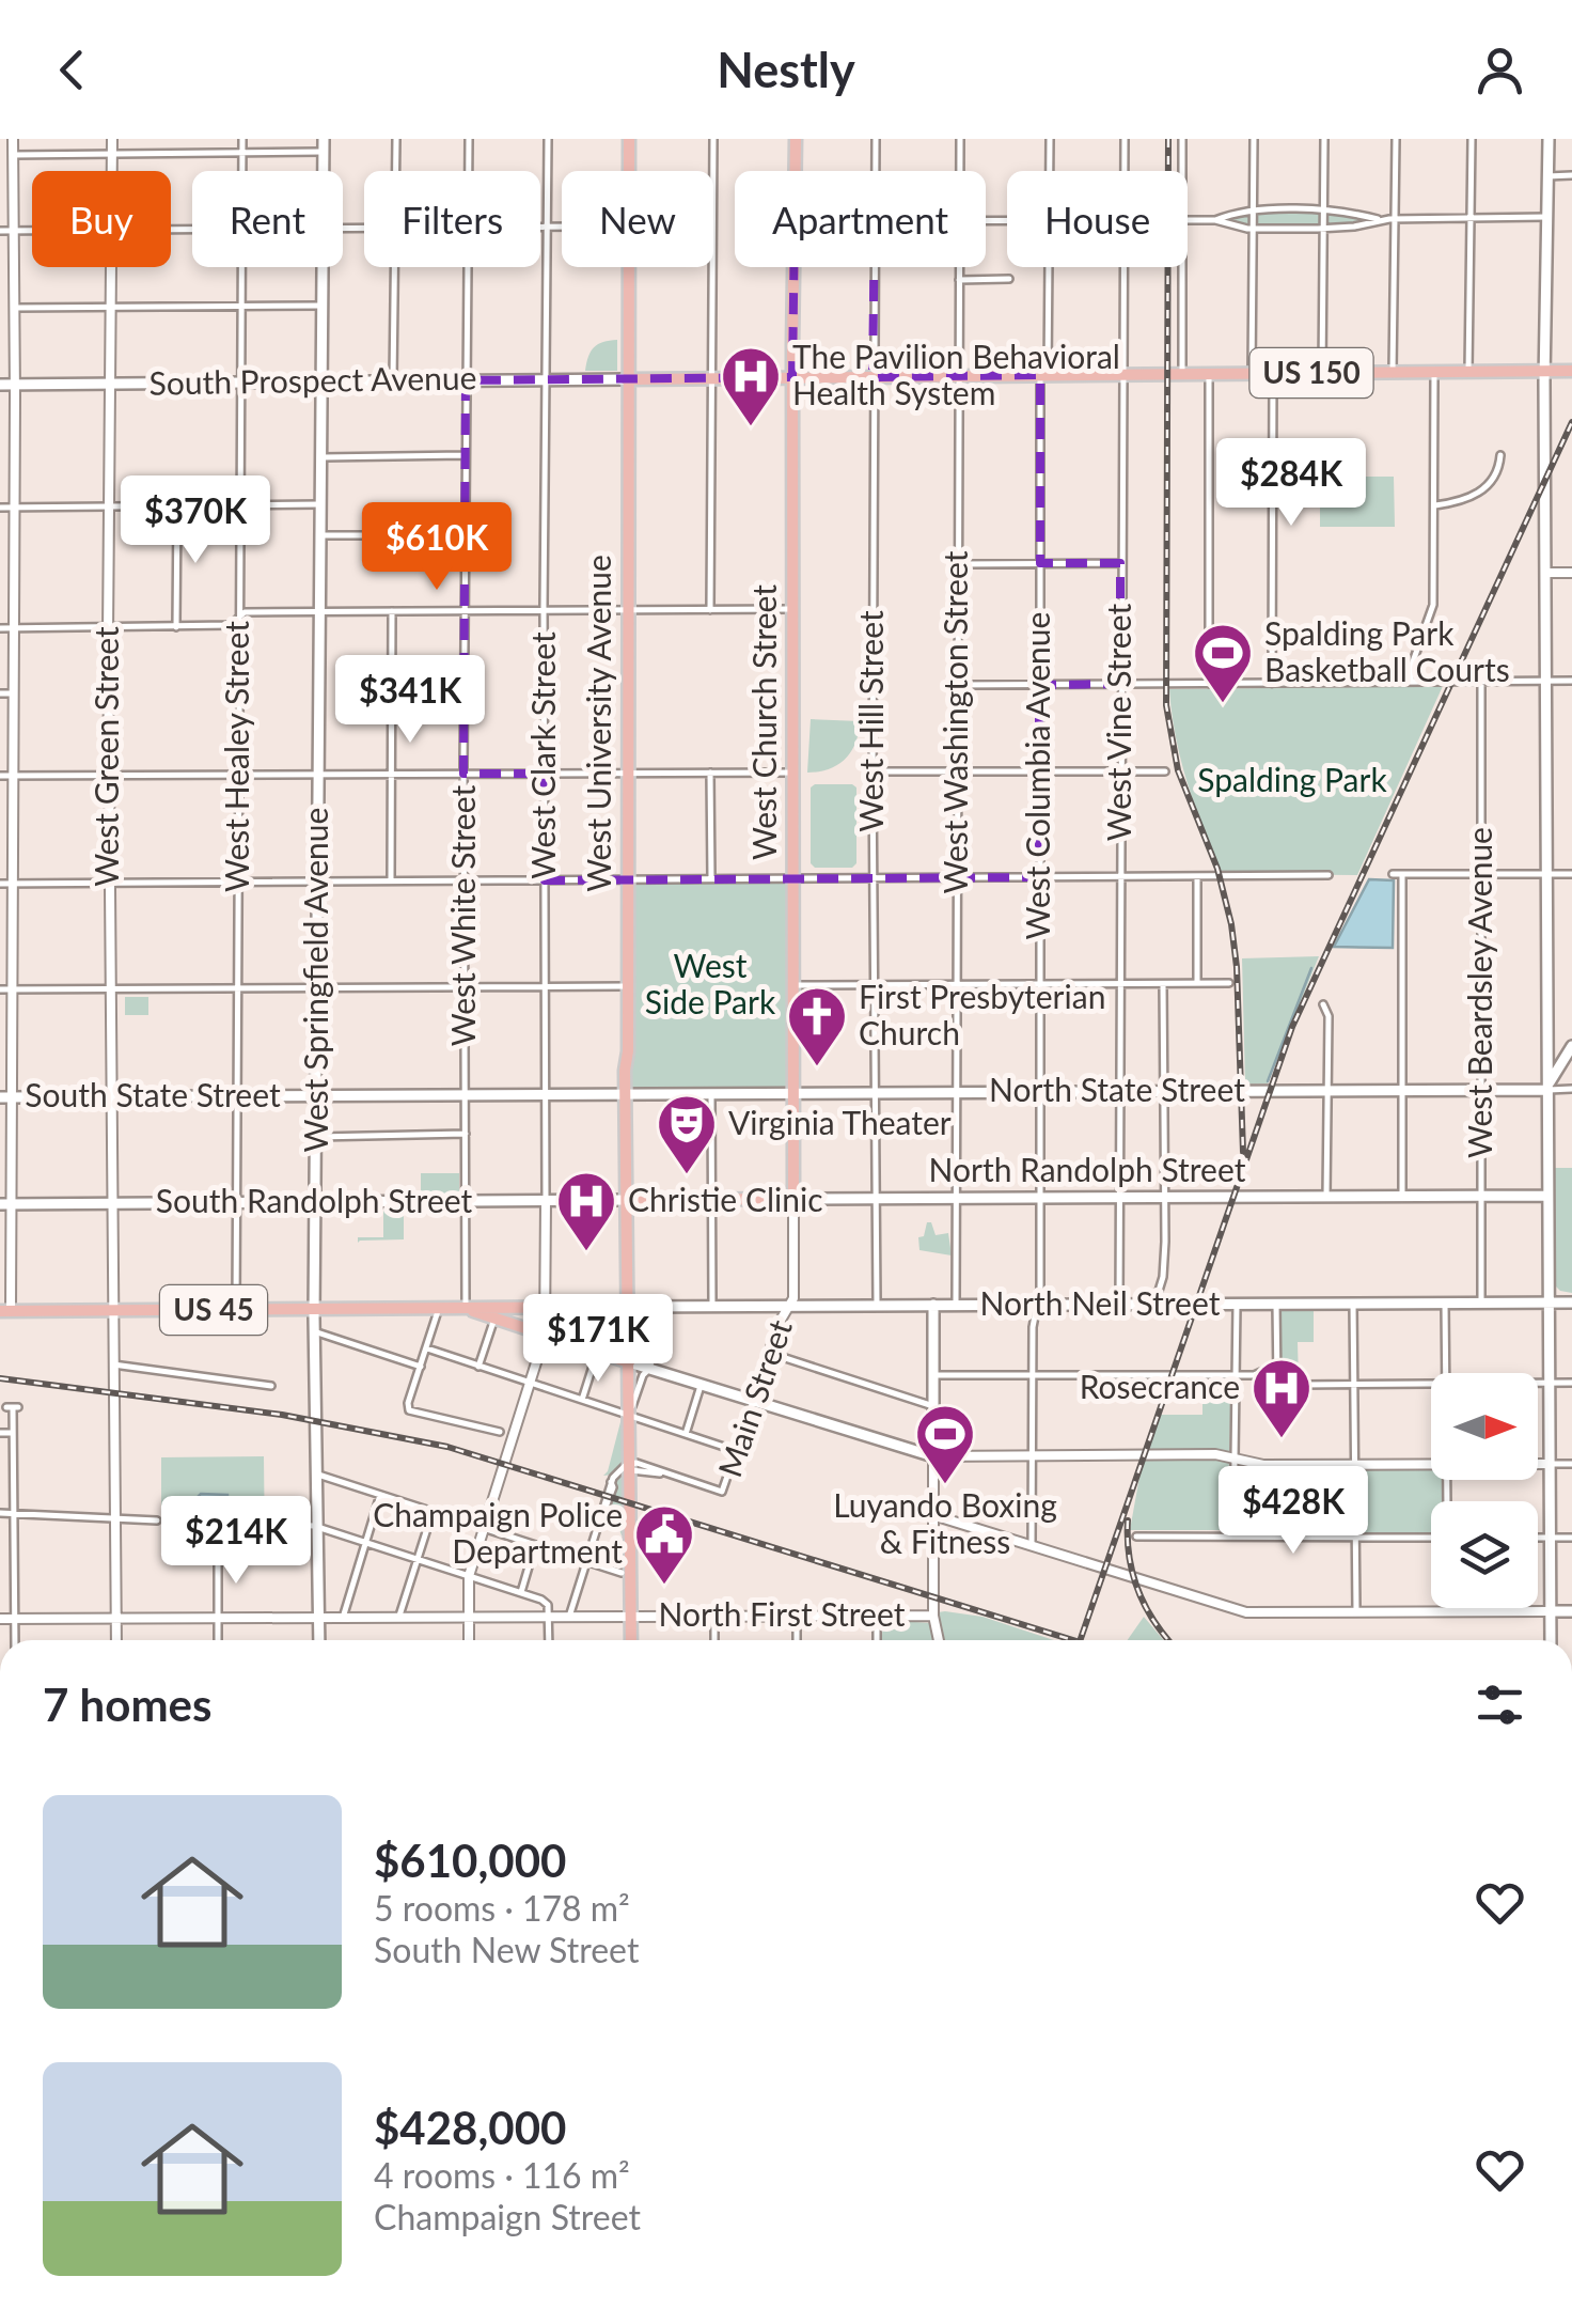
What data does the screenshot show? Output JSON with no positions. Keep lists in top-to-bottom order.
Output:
{
  "streets": {
    "main road": [
      "US 150",
      "South Prospect Avenue",
      "West Church Street",
      "West University Avenue",
      "West Springfield Avenue",
      "North State Street",
      "South State Street",
      "North Randolph Street",
      "South Randolph Street",
      "North Neil Street",
      "US 45"
    ],
    "street": [
      "West Hill Street",
      "West Washington Street",
      "West Vine Street",
      "West Clark Street",
      "West Green Street",
      "West Healey Street",
      "West Columbia Avenue",
      "West White Street",
      "West Beardsley Avenue",
      "Main Street",
      "North First Street"
    ]
  },
  "crossings": [
    ["US 150", "South Prospect Avenue"],
    ["US 150", "West Hill Street"],
    ["US 150", "West Church Street"],
    ["US 150", "West Washington Street"],
    ["US 150", "West Vine Street"],
    ["US 150", "West University Avenue"],
    ["US 150", "West Columbia Avenue"],
    ["South Prospect Avenue", "West University Avenue"],
    ["South Prospect Avenue", "West Clark Street"],
    ["South Prospect Avenue", "West Green Street"],
    ["South Prospect Avenue", "West Healey Street"],
    ["South Prospect Avenue", "West White Street"],
    ["South Prospect Avenue", "West Springfield Avenue"],
    ["West Hill Street", "North State Street"],
    ["West Hill Street", "North Randolph Street"],
    ["West Hill Street", "North Neil Street"],
    ["West Church Street", "North State Street"],
    ["West Church Street", "North Randolph Street"],
    ["West Church Street", "North Neil Street"],
    ["West Church Street", "Main Street"],
    ["West Washington Street", "North State Street"],
    ["West Washington Street", "North Randolph Street"],
    ["West Washington Street", "North Neil Street"],
    ["West Vine Street", "North State Street"],
    ["West Vine Street", "North Randolph Street"],
    ["West Vine Street", "North Neil Street"],
    ["West University Avenue", "North State Street"],
    ["West University Avenue", "South State Street"],
    ["West University Avenue", "North Randolph Street"],
    ["West University Avenue", "South Randolph Street"],
    ["West University Avenue", "North Neil Street"],
    ["West University Avenue", "Main Street"],
    ["West University Avenue", "North First Street"],
    ["West Clark Street", "South State Street"],
    ["West Clark Street", "South Randolph Street"],
    ["West Clark Street", "North First Street"],
    ["West Green Street", "South State Street"],
    ["West Green Street", "South Randolph Street"],
    ["West Green Street", "US 45"],
    ["West Green Street", "North First Street"],
    ["West Healey Street", "South State Street"],
    ["West Healey Street", "South Randolph Street"],
    ["West Healey Street", "US 45"],
    ["West Columbia Avenue", "North State Street"],
    ["West Columbia Avenue", "North Randolph Street"],
    ["West Columbia Avenue", "North Neil Street"],
    ["West White Street", "South State Street"],
    ["West White Street", "South Randolph Street"],
    ["West Springfield Avenue", "South State Street"],
    ["West Springfield Avenue", "South Randolph Street"],
    ["West Springfield Avenue", "US 45"],
    ["West Beardsley Avenue", "North State Street"],
    ["West Beardsley Avenue", "North Randolph Street"],
    ["West Beardsley Avenue", "North Neil Street"],
    ["North State Street", "South State Street"],
    ["North Randolph Street", "South Randolph Street"],
    ["North Neil Street", "Main Street"],
    ["US 45", "North First Street"]
  ],
  "parks": ["Spalding Park", "West Side Park"],
  "places": {
    "hospital": ["The Pavilion Behavioral Health System", "Christie Clinic", "Rosecrance"],
    "sports": ["Spalding Park Basketball Courts", "Luyando Boxing & Fitness"],
    "church": ["First Presbyterian Church"],
    "theatre": ["Virginia Theater"],
    "public building": ["Champaign Police Department"]
  },
  "north": "right",
  "page": {
    "header": "Nestly",
    "chip": [
      "Buy",
      "Rent",
      "Filters",
      "New",
      "Apartment",
      "House"
    ],
    "price": [
      "$284K",
      "$370K",
      "$610K",
      "$341K",
      "$171K",
      "$428K",
      "$214K"
    ],
    "heading": "7 homes",
    "list": [
      {
        "name": "$610,000",
        "note": "5 rooms · 178 m² · South New Street"
      },
      {
        "name": "$428,000",
        "note": "4 rooms · 116 m² · Champaign Street"
      }
    ]
  }
}
